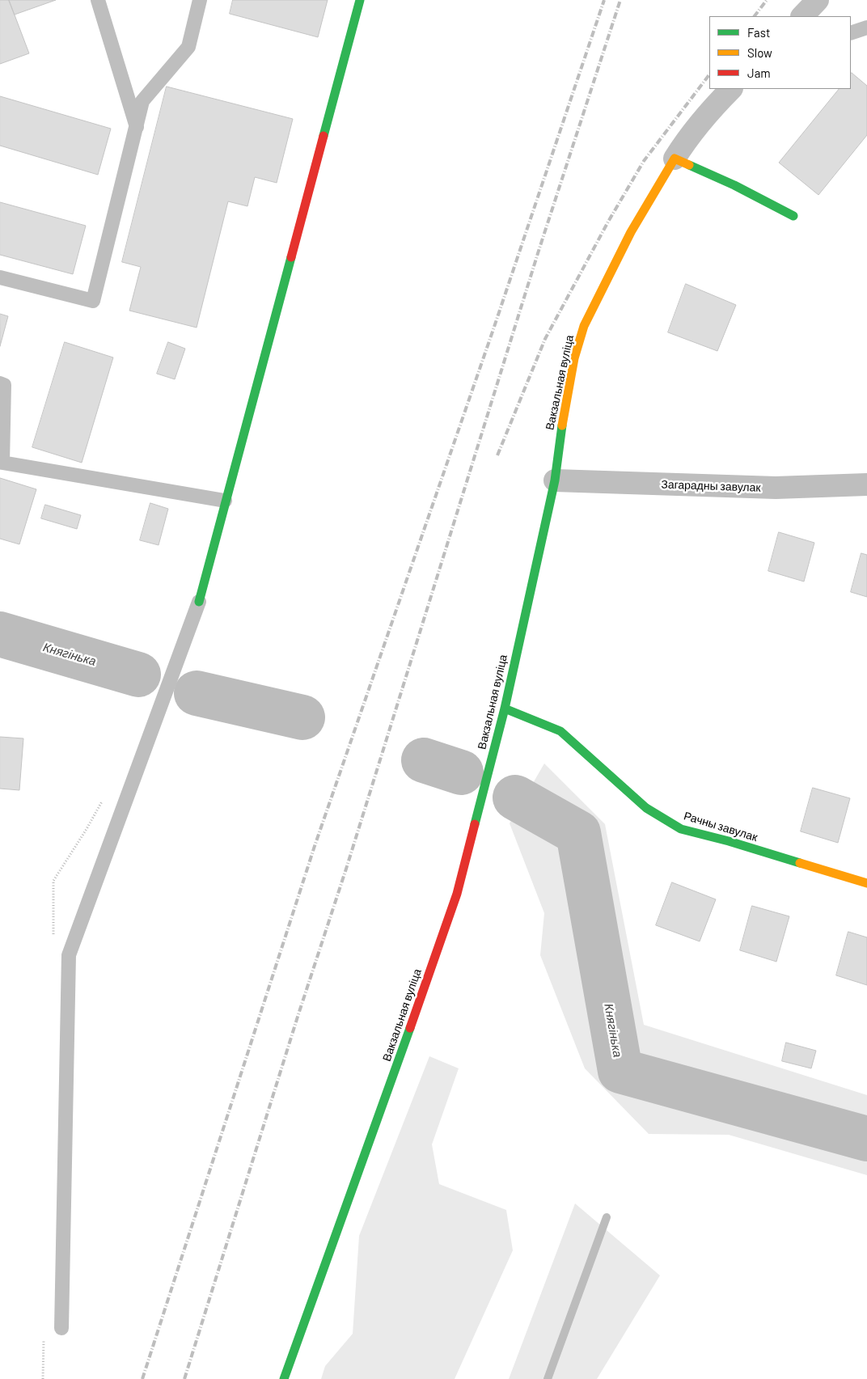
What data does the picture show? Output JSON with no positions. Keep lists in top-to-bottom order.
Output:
{
  "streets": {
    "street": ["Вакзальная вуліца", "Загарадны завулак", "Рачны завулак"]
  },
  "crossings": [
    ["Вакзальная вуліца", "Загарадны завулак"],
    ["Вакзальная вуліца", "Рачны завулак"]
  ],
  "water": ["Княгінька"],
  "legend": ["Fast", "Slow", "Jam"]
}
